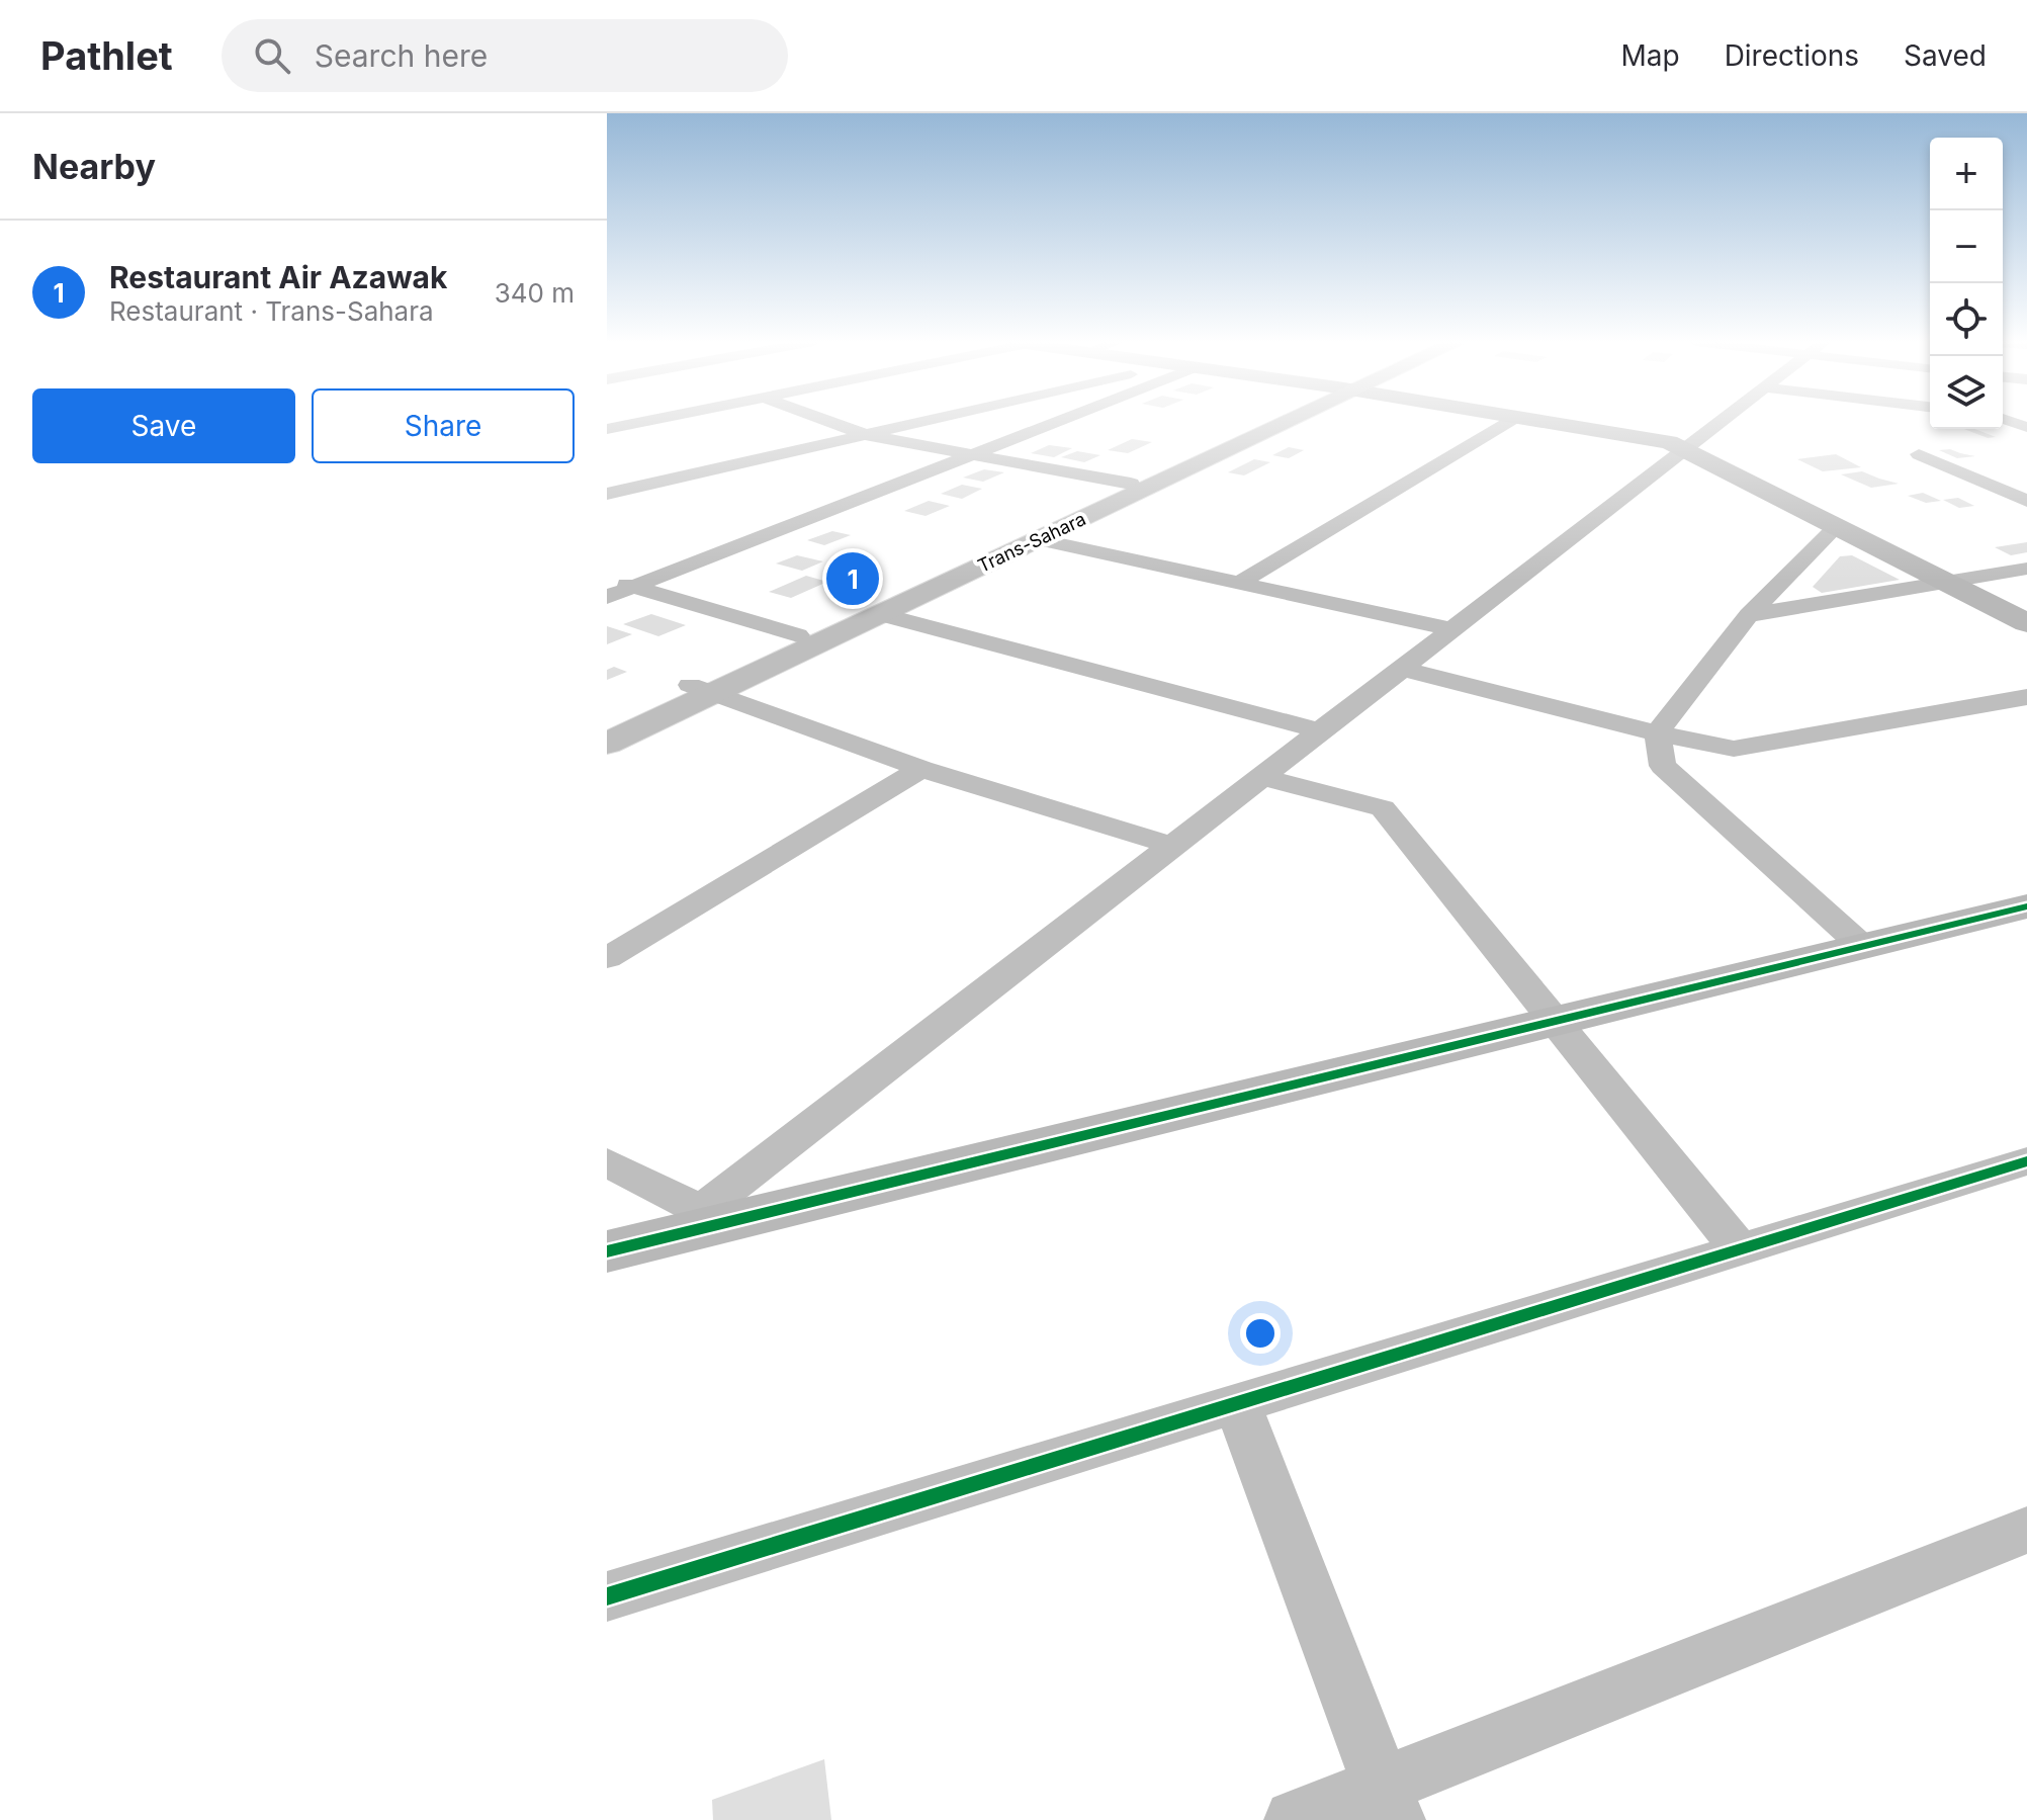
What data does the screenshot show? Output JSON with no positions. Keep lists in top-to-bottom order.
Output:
{
  "streets": {
    "main road": ["Trans-Sahara"]
  },
  "page": {
    "header": "Pathlet",
    "search": "Search here",
    "nav": ["Map", "Directions", "Saved"],
    "heading": "Nearby",
    "map_buttons": ["+", "−"],
    "list": [
      {
        "mark": "1",
        "name": "Restaurant Air Azawak",
        "note": "Restaurant · Trans-Sahara",
        "value": "340 m"
      }
    ],
    "buttons": ["Save", "Share"],
    "pins": "1"
  }
}
